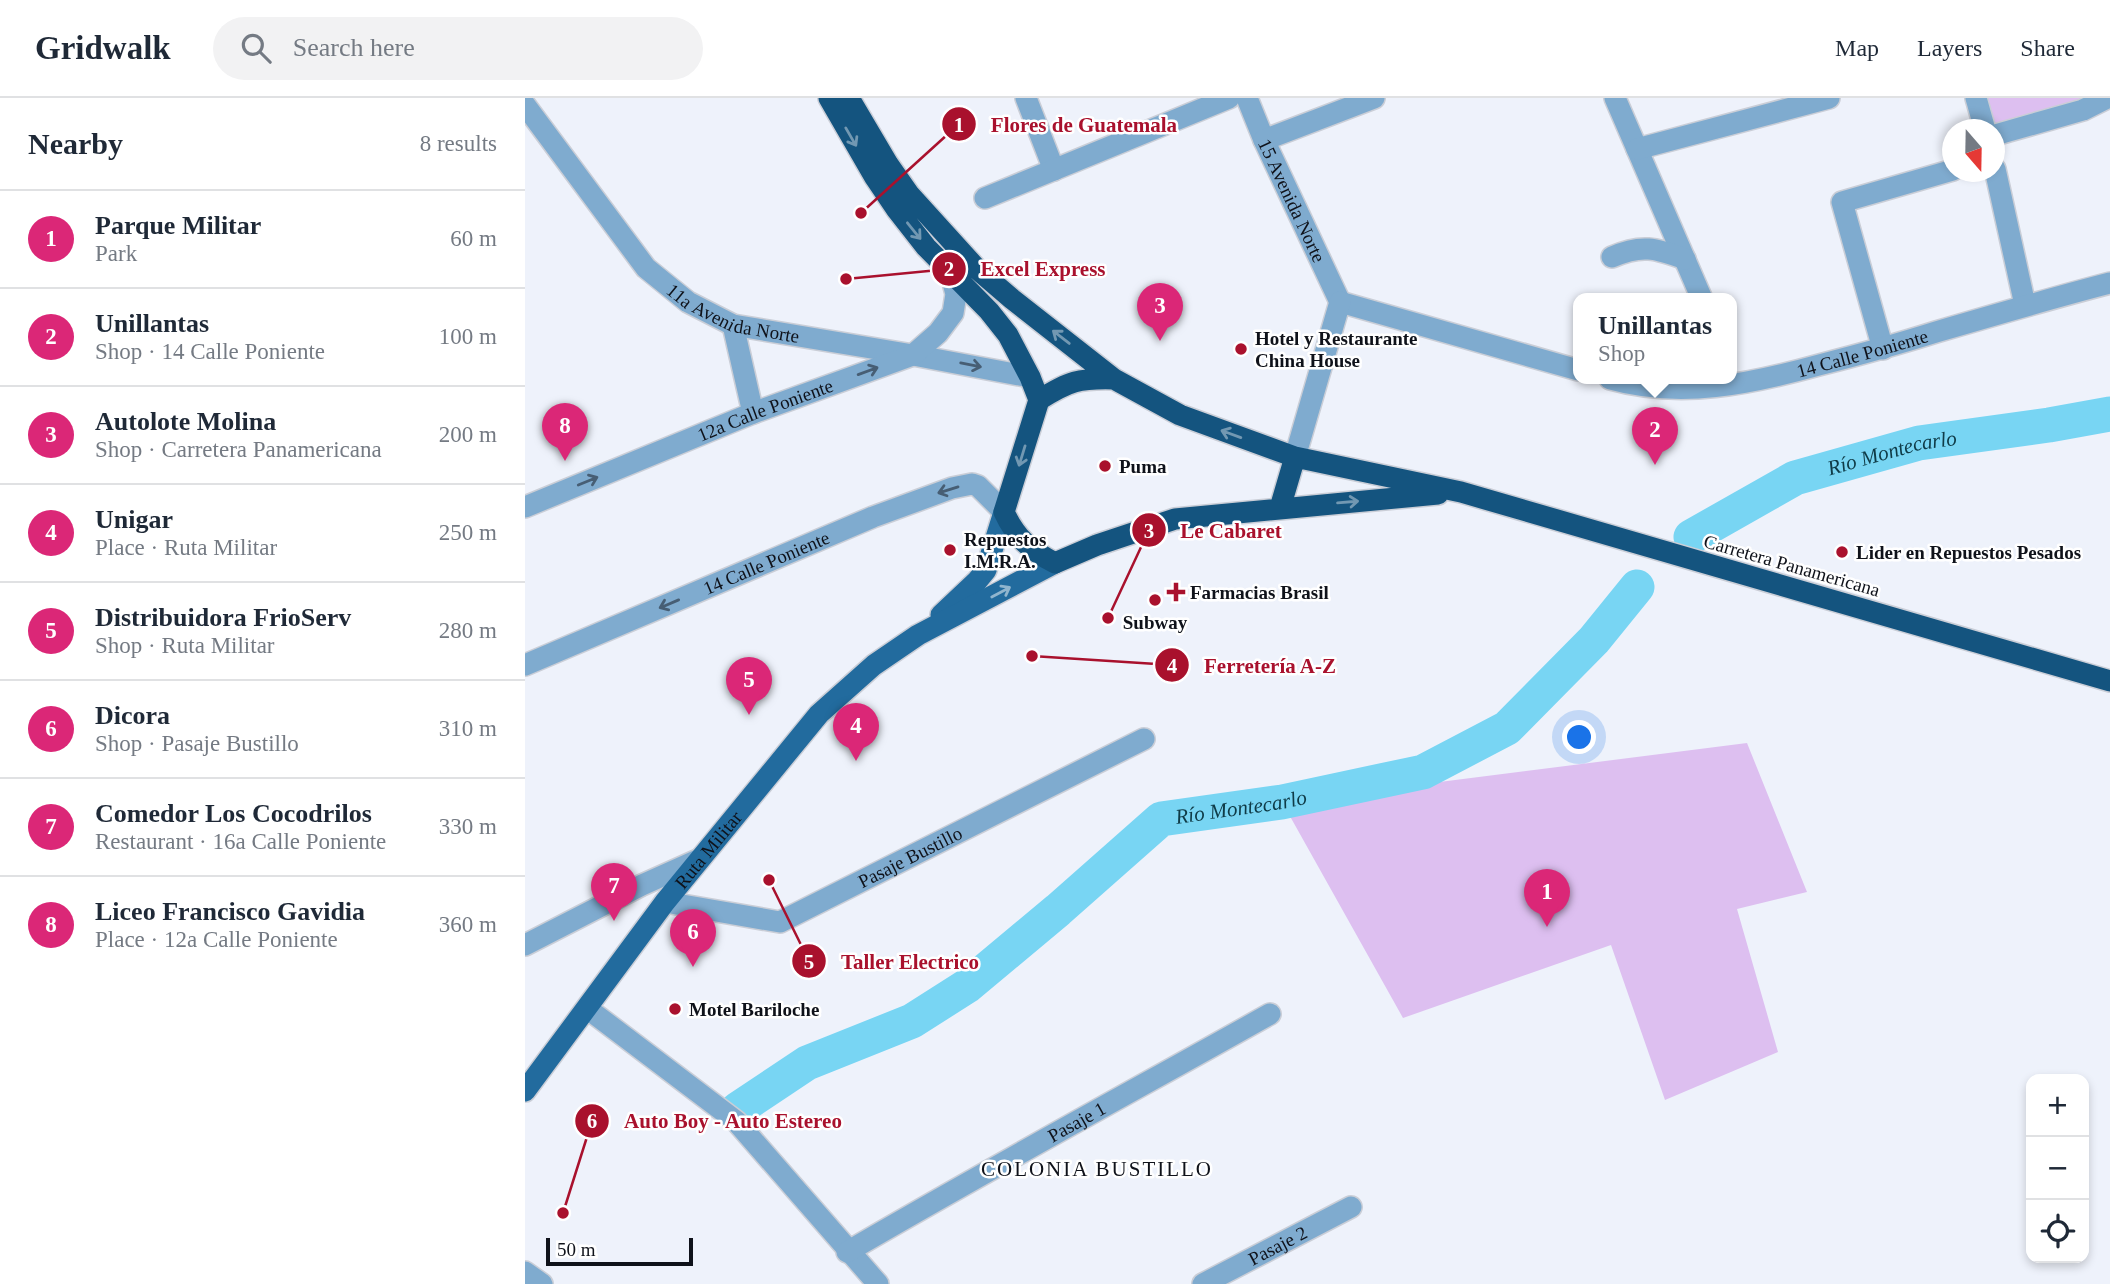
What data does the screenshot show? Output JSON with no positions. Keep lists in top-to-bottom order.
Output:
{
  "streets": {
    "highway": ["Carretera Panamericana"],
    "main road": ["Ruta Militar"],
    "street": [
      "15 Avenida Norte",
      "11a Avenida Norte",
      "14 Calle Poniente",
      "12a Calle Poniente",
      "Pasaje Bustillo",
      "Pasaje 1",
      "Pasaje 2"
    ]
  },
  "crossings": [
    ["11a Avenida Norte", "12a Calle Poniente"],
    ["14 Calle Poniente", "Ruta Militar"],
    ["Carretera Panamericana", "Ruta Militar"],
    ["Ruta Militar", "Pasaje Bustillo"]
  ],
  "one_way": ["14 Calle Poniente", "12a Calle Poniente"],
  "districts": ["COLONIA BUSTILLO"],
  "water": ["Río Montecarlo"],
  "places": {
    "other": [
      "Flores de Guatemala",
      "Excel Express",
      "Hotel y Restaurante China House",
      "Puma",
      "Repuestos I.M.R.A.",
      "Lider en Repuestos Pesados",
      "Subway",
      "Le Cabaret",
      "Ferretería A-Z",
      "Taller Electrico",
      "Motel Bariloche",
      "Auto Boy - Auto Estereo"
    ],
    "health": ["Farmacias Brasil"]
  },
  "scale_bar": "50 m",
  "north": "bottom",
  "page": {
    "header": "Gridwalk",
    "search": "Search here",
    "nav": ["Map", "Layers", "Share"],
    "heading": ["Nearby", "8 results"],
    "list": [
      {
        "mark": "1",
        "name": "Parque Militar",
        "note": "Park",
        "value": "60 m"
      },
      {
        "mark": "2",
        "name": "Unillantas",
        "note": "Shop · 14 Calle Poniente",
        "value": "100 m"
      },
      {
        "mark": "3",
        "name": "Autolote Molina",
        "note": "Shop · Carretera Panamericana",
        "value": "200 m"
      },
      {
        "mark": "4",
        "name": "Unigar",
        "note": "Place · Ruta Militar",
        "value": "250 m"
      },
      {
        "mark": "5",
        "name": "Distribuidora FrioServ",
        "note": "Shop · Ruta Militar",
        "value": "280 m"
      },
      {
        "mark": "6",
        "name": "Dicora",
        "note": "Shop · Pasaje Bustillo",
        "value": "310 m"
      },
      {
        "mark": "7",
        "name": "Comedor Los Cocodrilos",
        "note": "Restaurant · 16a Calle Poniente",
        "value": "330 m"
      },
      {
        "mark": "8",
        "name": "Liceo Francisco Gavidia",
        "note": "Place · 12a Calle Poniente",
        "value": "360 m"
      }
    ],
    "pins": [
      "3",
      "8",
      "2",
      "5",
      "4",
      "7",
      "1",
      "6"
    ],
    "popup": ["Unillantas", "Shop"],
    "map_buttons": ["+", "−"],
    "scale": "50 m"
  }
}
